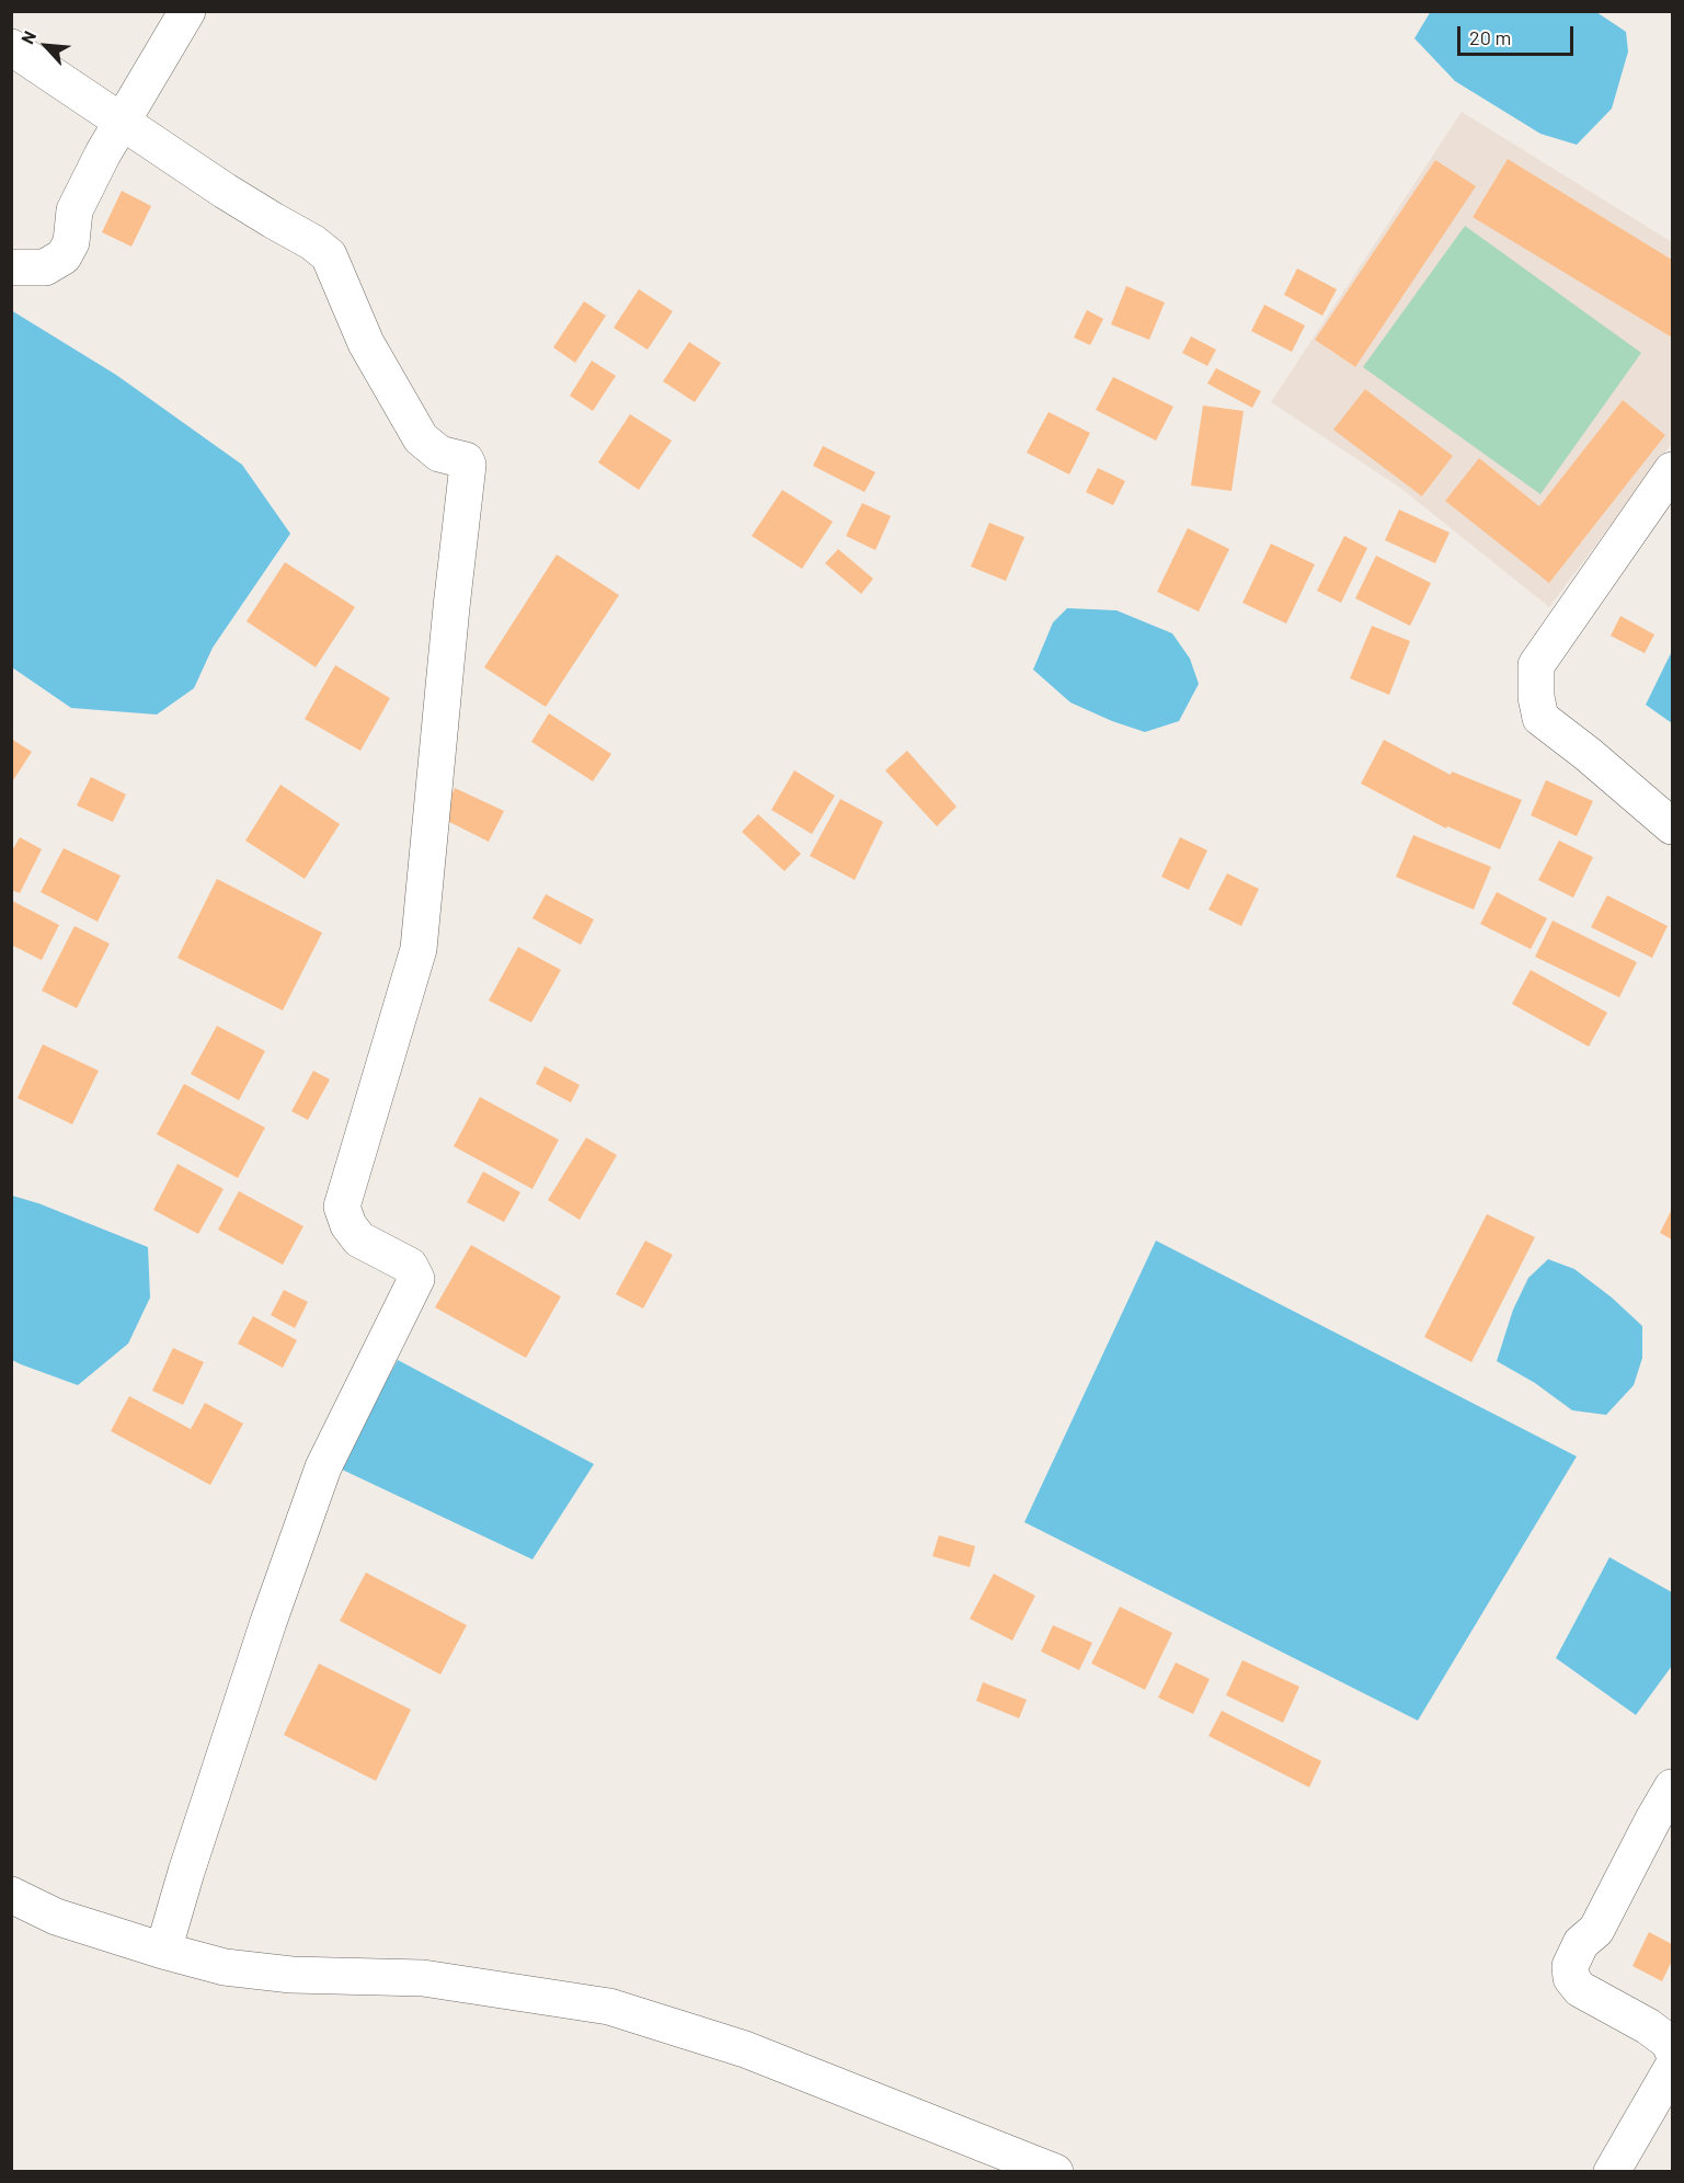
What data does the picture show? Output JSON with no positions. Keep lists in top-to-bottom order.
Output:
{
  "scale_bar": "20 m",
  "north": "top left"
}
